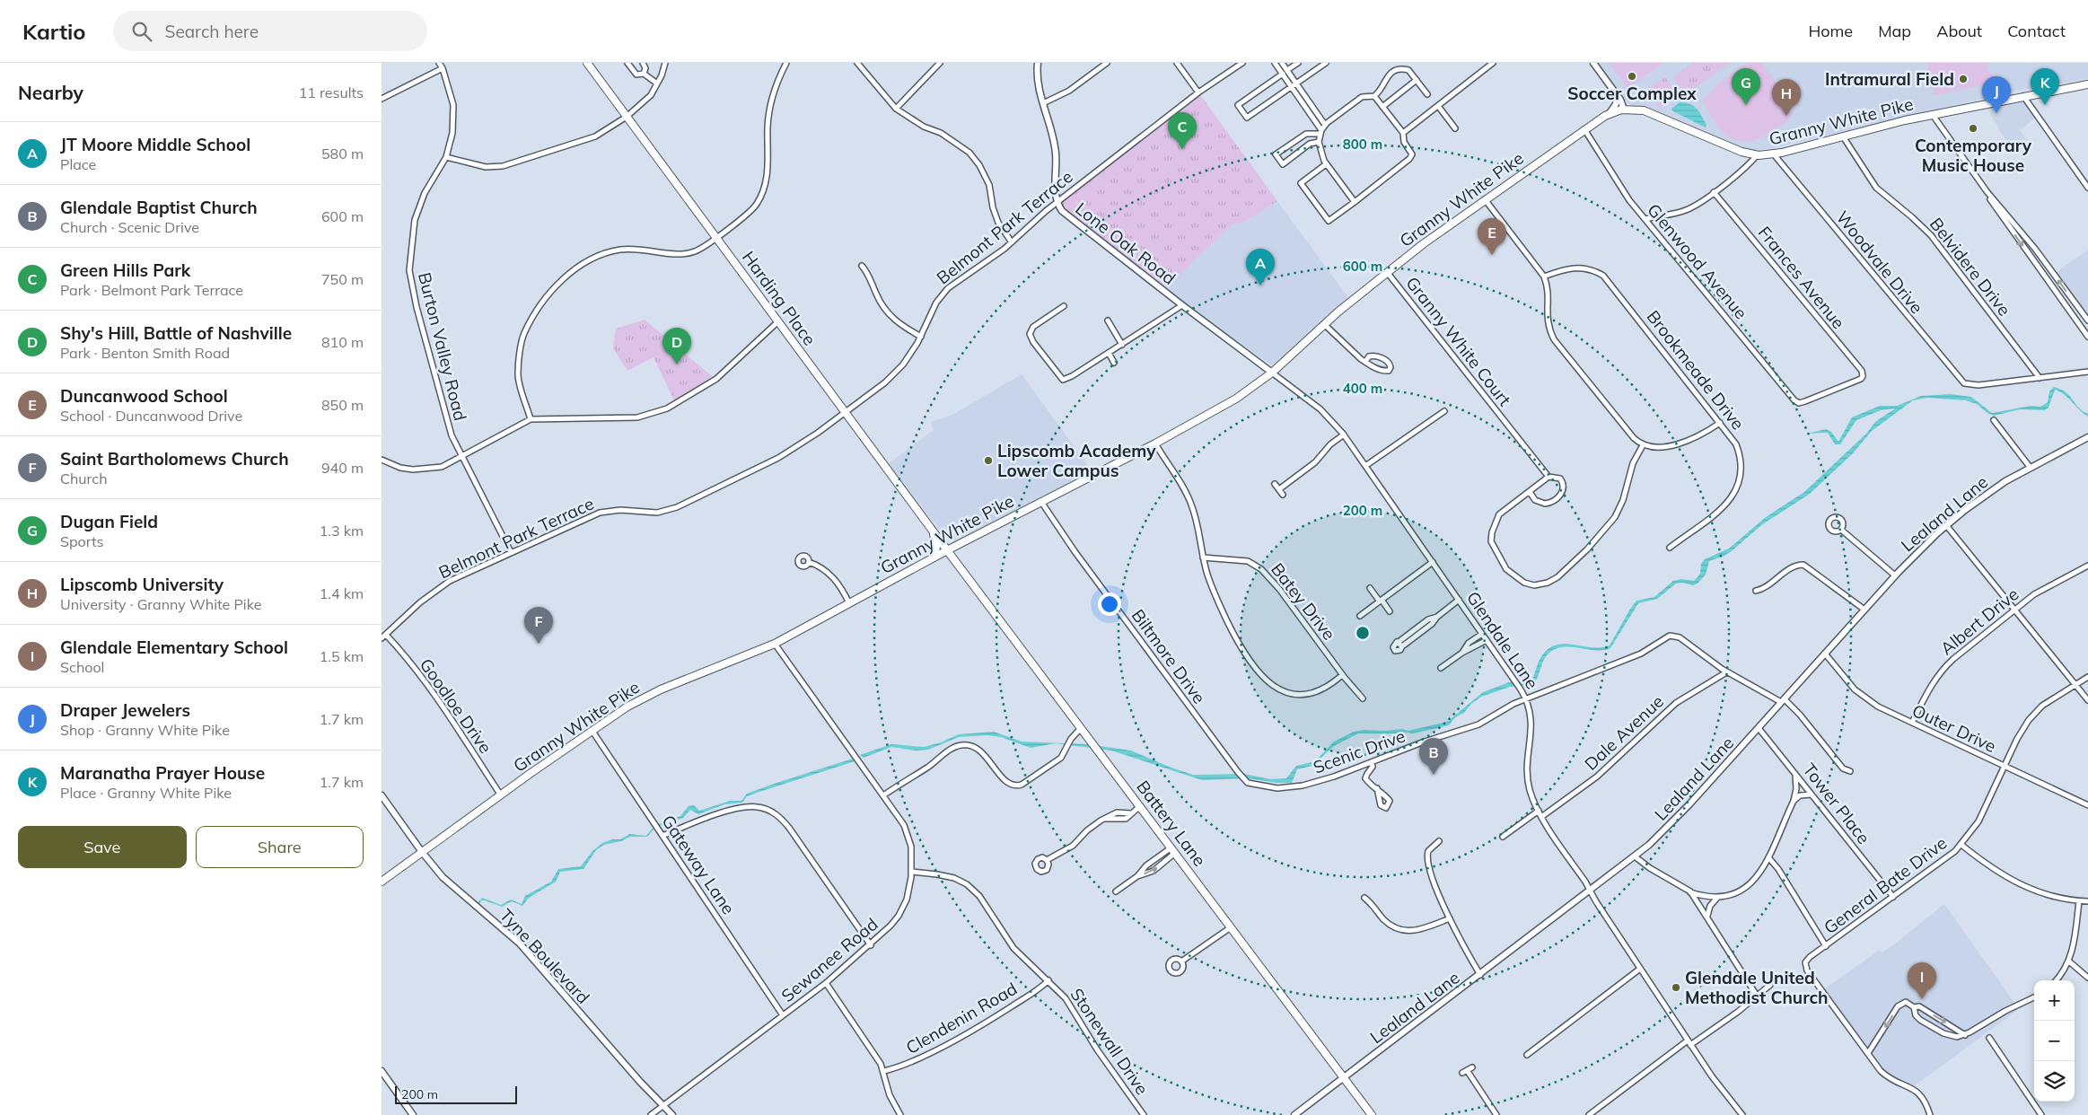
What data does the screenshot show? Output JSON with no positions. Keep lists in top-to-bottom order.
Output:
{
  "streets": {
    "main road": ["Granny White Pike", "Harding Place", "Battery Lane"],
    "street": [
      "Belmont Park Terrace",
      "Lone Oak Road",
      "Glenwood Avenue",
      "Woodvale Drive",
      "Belvidere Drive",
      "Frances Avenue",
      "Granny White Court",
      "Burton Valley Road",
      "Brookmeade Drive",
      "Lealand Lane",
      "Batey Drive",
      "Albert Drive",
      "Glendale Lane",
      "Biltmore Drive",
      "Goodloe Drive",
      "Outer Drive",
      "Dale Avenue",
      "Scenic Drive",
      "Tower Place",
      "Gateway Lane",
      "General Bate Drive",
      "Tyne Boulevard",
      "Sewanee Road",
      "Clendenin Road",
      "Stonewall Drive"
    ]
  },
  "crossings": [
    ["Granny White Pike", "Lone Oak Road"],
    ["Granny White Pike", "Glenwood Avenue"],
    ["Granny White Pike", "Woodvale Drive"],
    ["Granny White Pike", "Belvidere Drive"],
    ["Granny White Pike", "Harding Place"],
    ["Granny White Pike", "Granny White Court"],
    ["Granny White Pike", "Glendale Lane"],
    ["Granny White Pike", "Biltmore Drive"],
    ["Granny White Pike", "Goodloe Drive"],
    ["Granny White Pike", "Battery Lane"],
    ["Granny White Pike", "Gateway Lane"],
    ["Granny White Pike", "Tyne Boulevard"],
    ["Granny White Pike", "Sewanee Road"],
    ["Belmont Park Terrace", "Lone Oak Road"],
    ["Belmont Park Terrace", "Harding Place"],
    ["Belmont Park Terrace", "Burton Valley Road"],
    ["Belmont Park Terrace", "Goodloe Drive"],
    ["Lone Oak Road", "Glendale Lane"],
    ["Glenwood Avenue", "Frances Avenue"],
    ["Woodvale Drive", "Belvidere Drive"],
    ["Harding Place", "Battery Lane"],
    ["Lealand Lane", "Glendale Lane"],
    ["Lealand Lane", "Outer Drive"],
    ["Lealand Lane", "Tower Place"],
    ["Lealand Lane", "Battery Lane"],
    ["Albert Drive", "Outer Drive"],
    ["Glendale Lane", "Dale Avenue"],
    ["Glendale Lane", "Scenic Drive"],
    ["Biltmore Drive", "Scenic Drive"],
    ["Outer Drive", "General Bate Drive"],
    ["Dale Avenue", "Scenic Drive"],
    ["Tower Place", "General Bate Drive"],
    ["Gateway Lane", "Sewanee Road"],
    ["Tyne Boulevard", "Sewanee Road"],
    ["Sewanee Road", "Stonewall Drive"],
    ["Clendenin Road", "Stonewall Drive"]
  ],
  "places": [
    "Soccer Complex",
    "Intramural Field",
    "Contemporary Music House",
    "Lipscomb Academy Lower Campus",
    "Glendale United Methodist Church"
  ],
  "scale_bar": "200 m",
  "page": {
    "header": "Kartio",
    "search": "Search here",
    "nav": [
      "Home",
      "Map",
      "About",
      "Contact"
    ],
    "heading": ["Nearby", "11 results"],
    "pins": [
      "G",
      "K",
      "J",
      "H",
      "C",
      "E",
      "A",
      "D",
      "F",
      "B",
      "I"
    ],
    "list": [
      {
        "mark": "A",
        "name": "JT Moore Middle School",
        "note": "Place",
        "value": "580 m"
      },
      {
        "mark": "B",
        "name": "Glendale Baptist Church",
        "note": "Church · Scenic Drive",
        "value": "600 m"
      },
      {
        "mark": "C",
        "name": "Green Hills Park",
        "note": "Park · Belmont Park Terrace",
        "value": "750 m"
      },
      {
        "mark": "D",
        "name": "Shy's Hill, Battle of Nashville",
        "note": "Park · Benton Smith Road",
        "value": "810 m"
      },
      {
        "mark": "E",
        "name": "Duncanwood School",
        "note": "School · Duncanwood Drive",
        "value": "850 m"
      },
      {
        "mark": "F",
        "name": "Saint Bartholomews Church",
        "note": "Church",
        "value": "940 m"
      },
      {
        "mark": "G",
        "name": "Dugan Field",
        "note": "Sports",
        "value": "1.3 km"
      },
      {
        "mark": "H",
        "name": "Lipscomb University",
        "note": "University · Granny White Pike",
        "value": "1.4 km"
      },
      {
        "mark": "I",
        "name": "Glendale Elementary School",
        "note": "School",
        "value": "1.5 km"
      },
      {
        "mark": "J",
        "name": "Draper Jewelers",
        "note": "Shop · Granny White Pike",
        "value": "1.7 km"
      },
      {
        "mark": "K",
        "name": "Maranatha Prayer House",
        "note": "Place · Granny White Pike",
        "value": "1.7 km"
      }
    ],
    "buttons": ["Save", "Share"],
    "map_buttons": ["+", "−"],
    "scale": "200 m"
  },
  "rings": [
    "800 m",
    "600 m",
    "400 m",
    "200 m"
  ]
}
